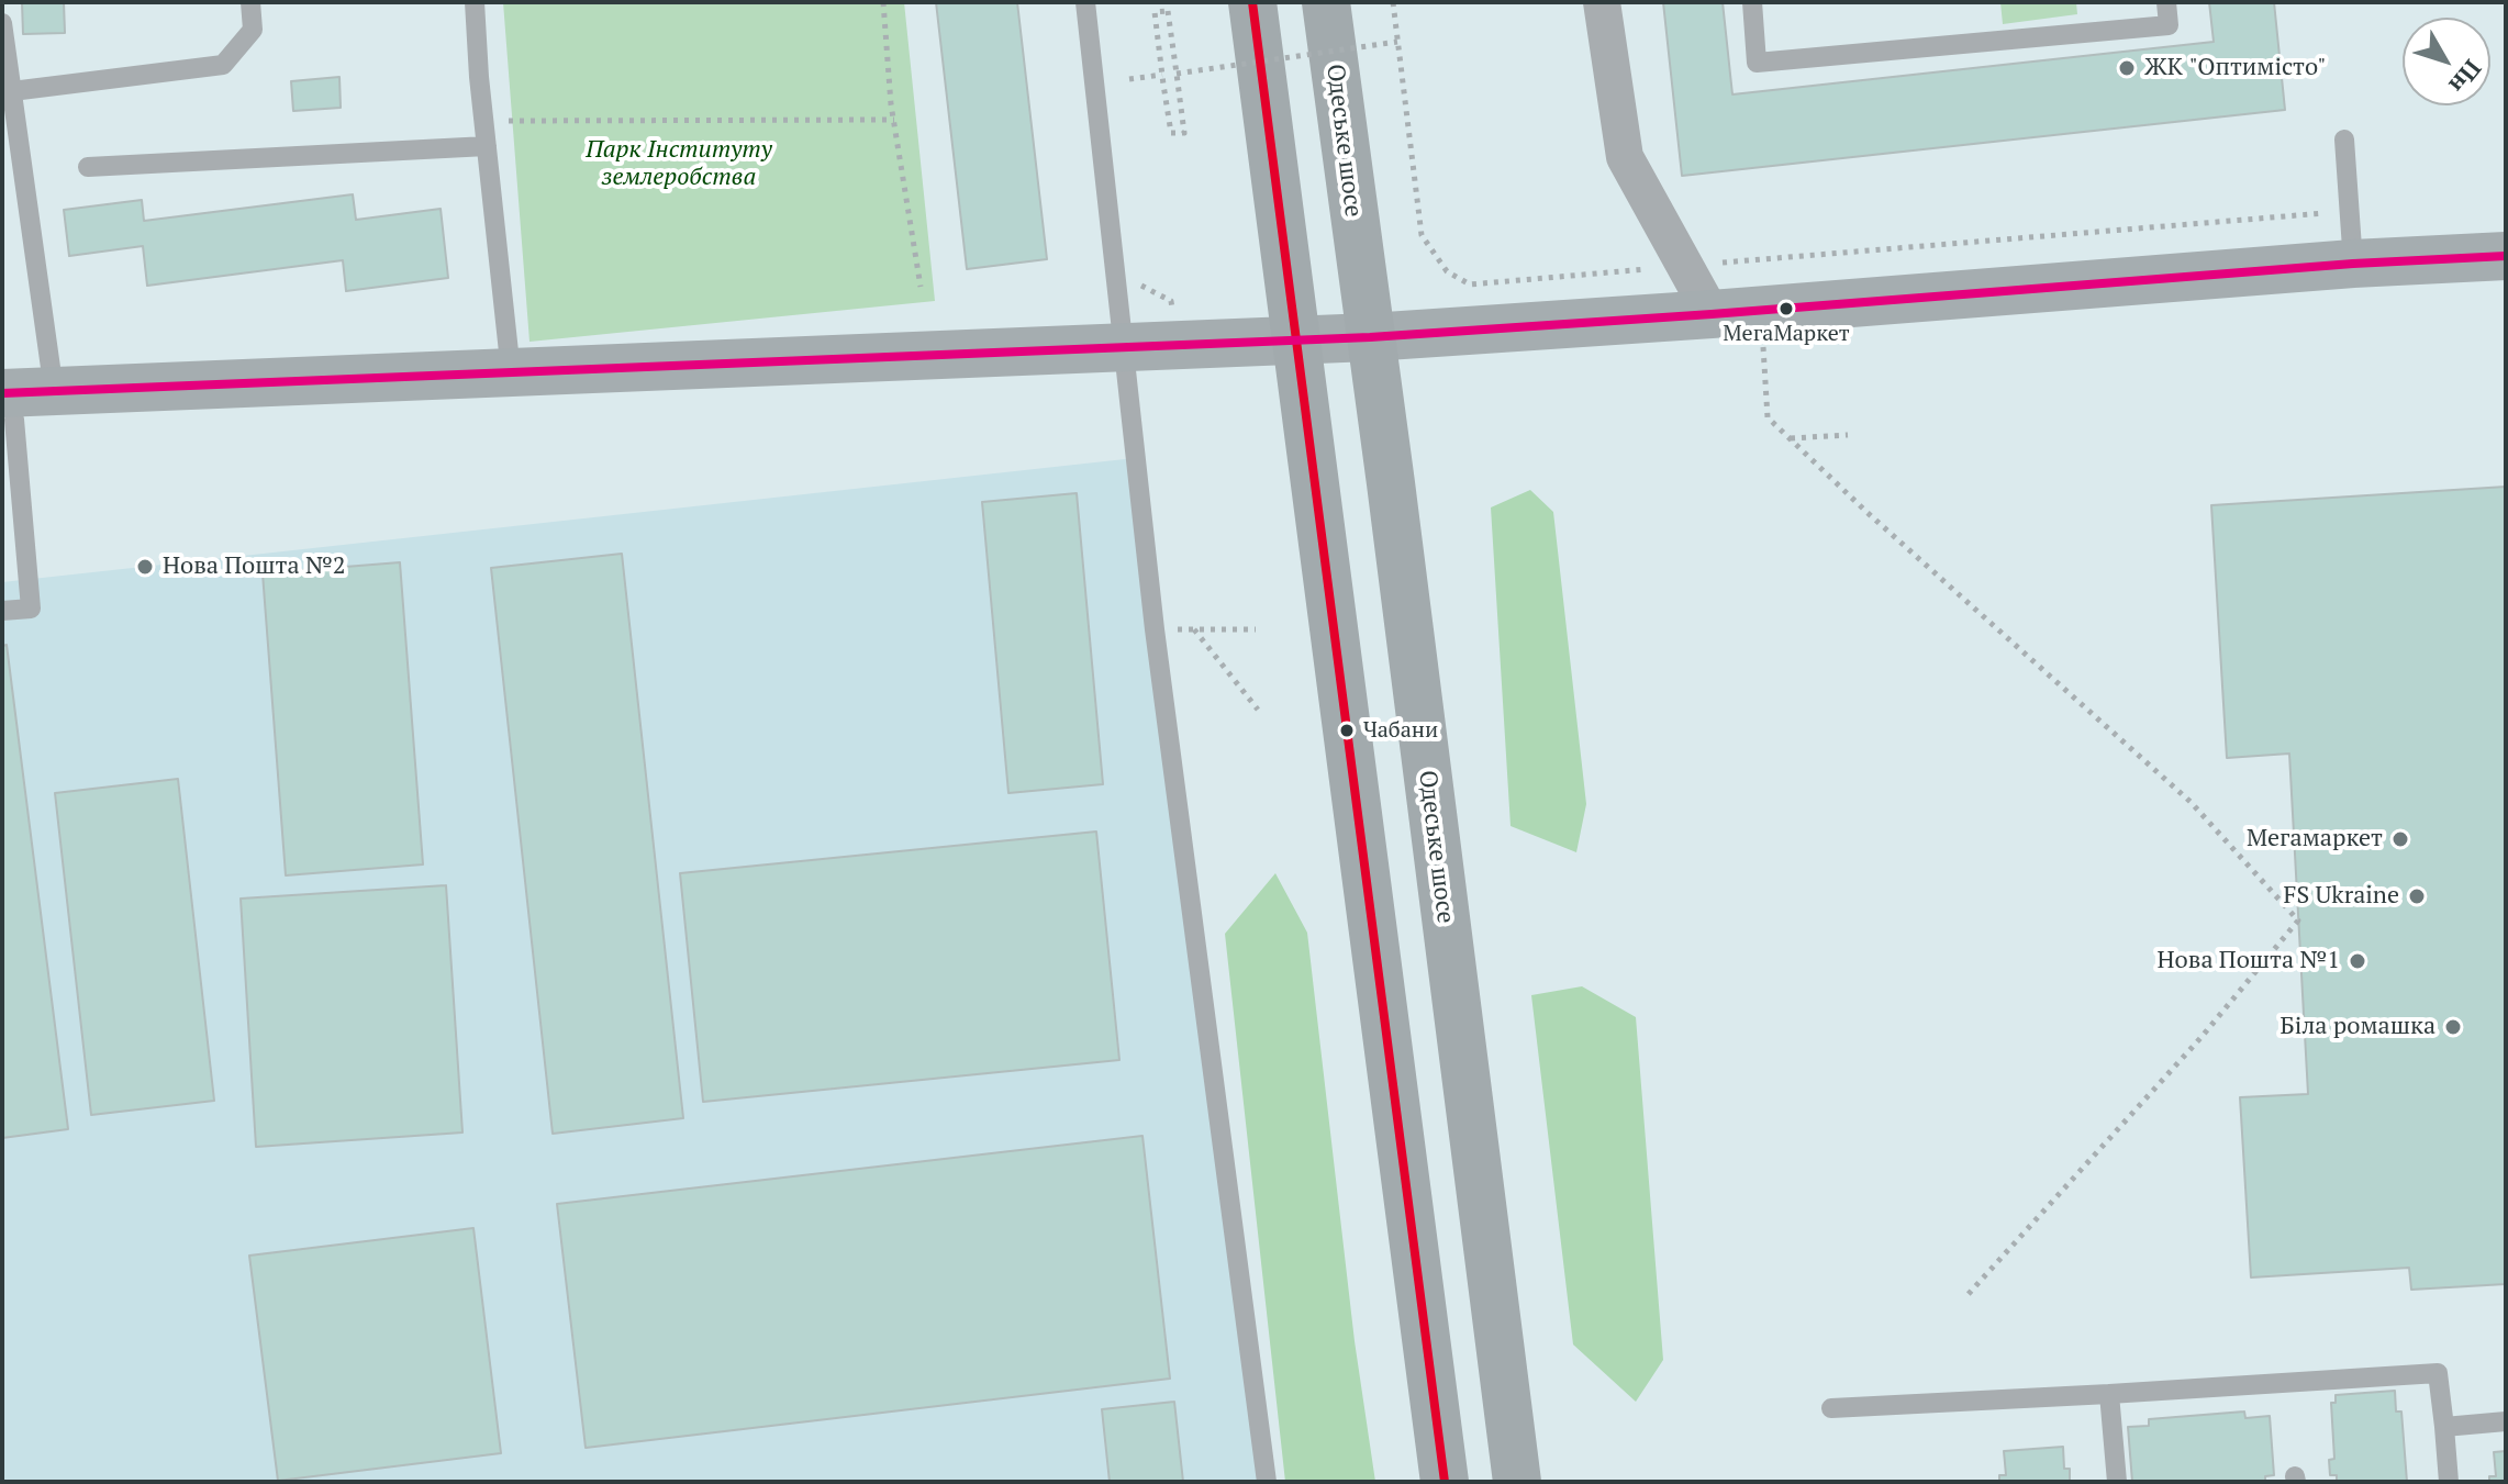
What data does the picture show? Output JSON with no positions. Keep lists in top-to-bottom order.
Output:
{
  "streets": {
    "highway": ["Одеське шосе"]
  },
  "parks": ["Парк Інституту землеробства"],
  "places": [
    "ЖК \"Оптимісто\"",
    "МегаМаркет",
    "Нова Пошта №2",
    "Чабани",
    "Мегамаркет",
    "FS Ukraine",
    "Нова Пошта №1",
    "Біла ромашка"
  ],
  "north": "bottom right"
}
